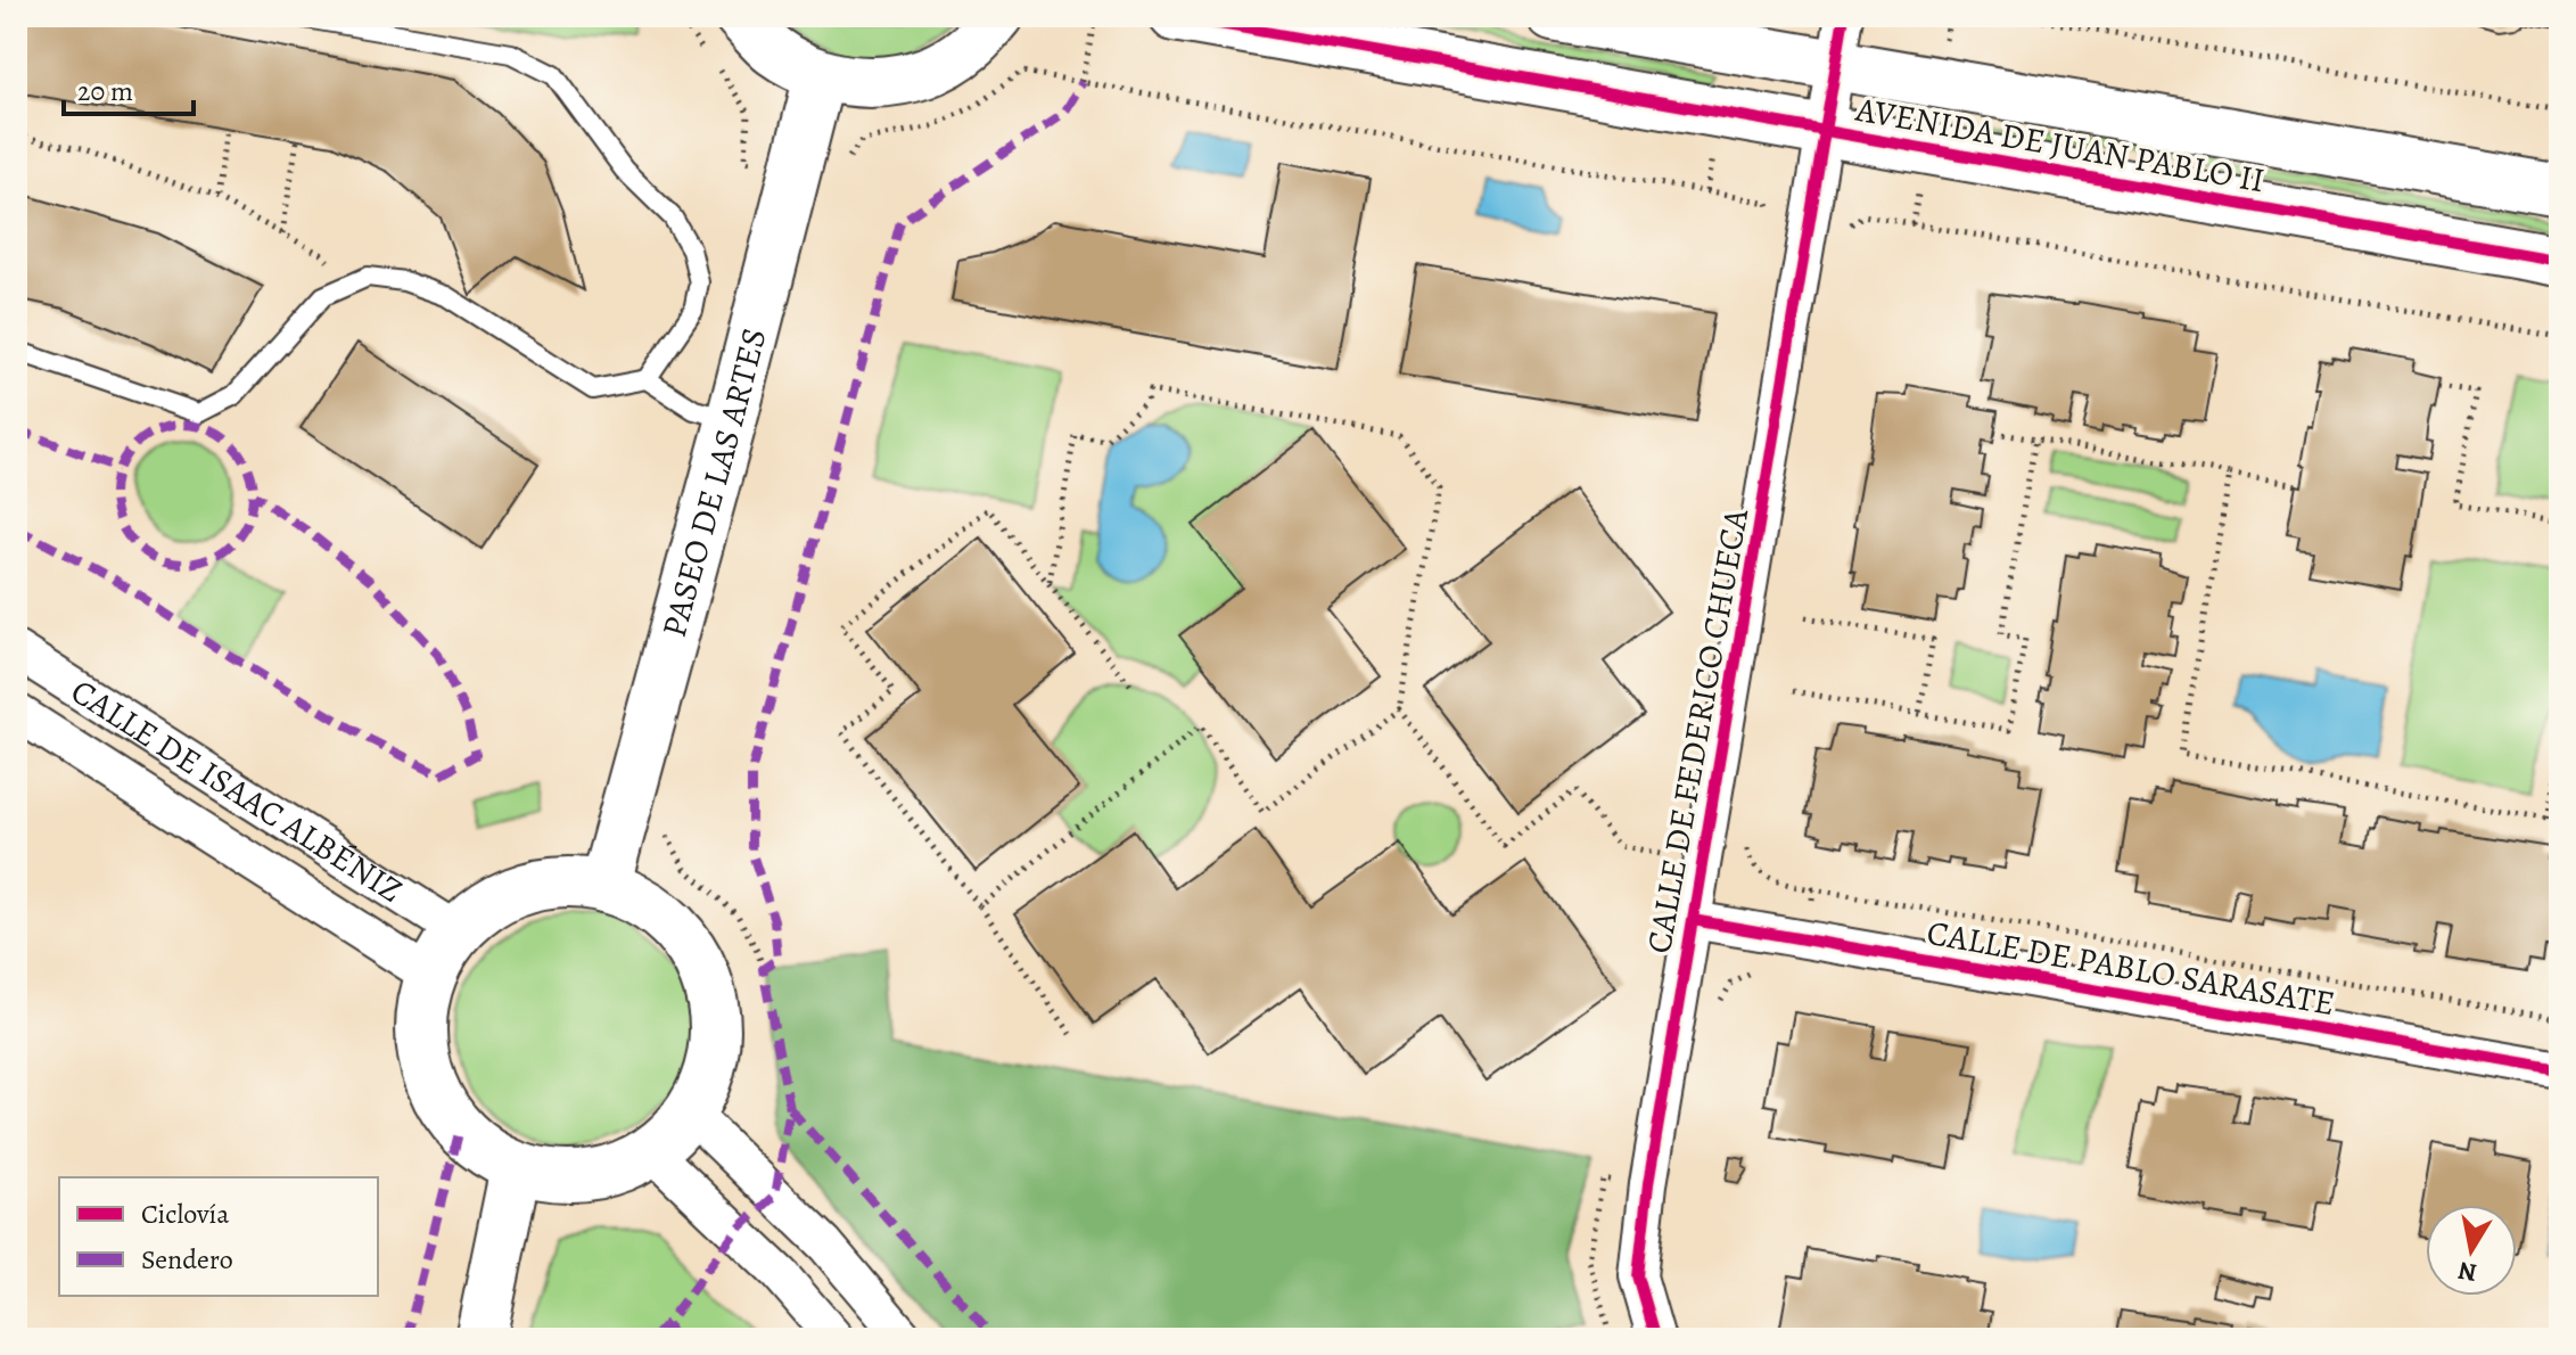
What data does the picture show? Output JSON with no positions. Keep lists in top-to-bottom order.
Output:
{
  "streets": {
    "street": [
      "AVENIDA DE JUAN PABLO II",
      "PASEO DE LAS ARTES",
      "CALLE DE FEDERICO CHUECA",
      "CALLE DE ISAAC ALBÉNIZ",
      "CALLE DE PABLO SARASATE"
    ]
  },
  "crossings": [
    ["AVENIDA DE JUAN PABLO II", "CALLE DE FEDERICO CHUECA"],
    ["PASEO DE LAS ARTES", "CALLE DE ISAAC ALBÉNIZ"],
    ["CALLE DE FEDERICO CHUECA", "CALLE DE PABLO SARASATE"]
  ],
  "legend": ["Ciclovía", "Sendero"],
  "scale_bar": "20 m",
  "north": "bottom"
}
